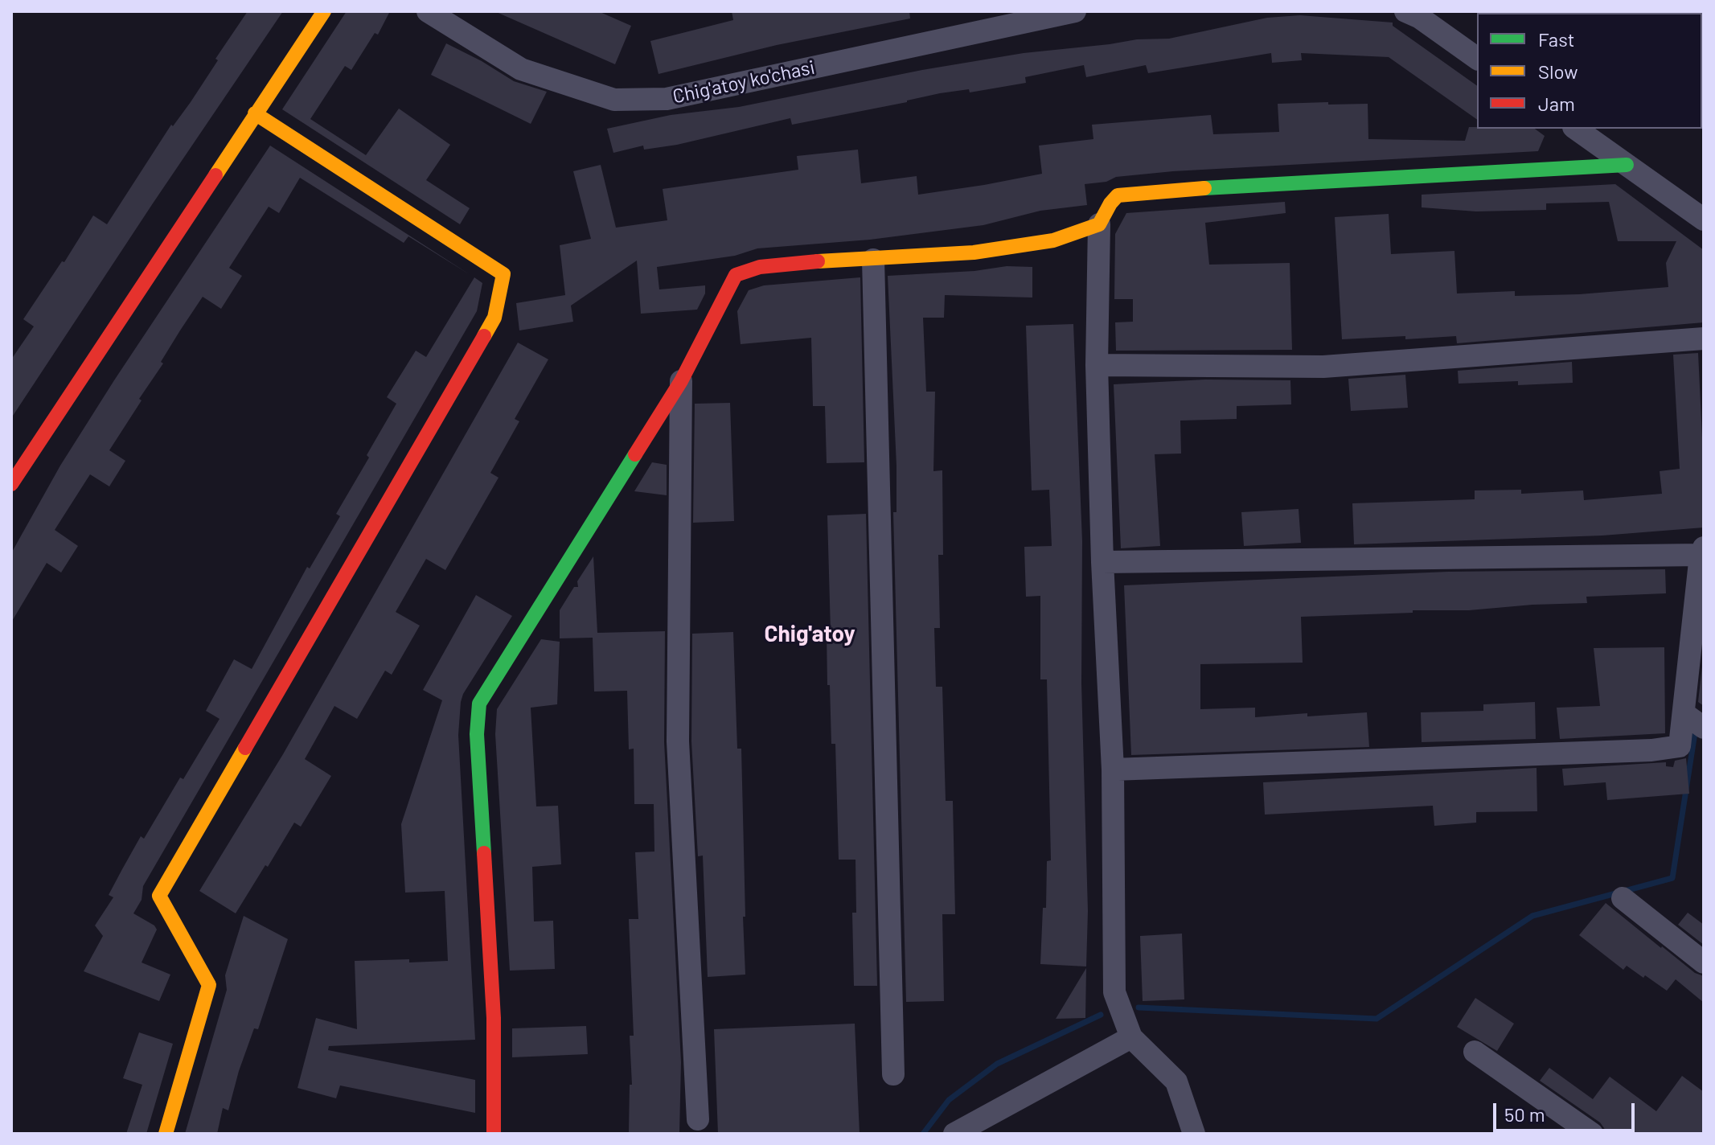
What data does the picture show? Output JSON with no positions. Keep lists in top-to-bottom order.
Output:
{
  "streets": {
    "street": ["Chig'atoy ko'chasi"]
  },
  "districts": ["Chig'atoy"],
  "legend": ["Fast", "Slow", "Jam"],
  "scale_bar": "50 m"
}
